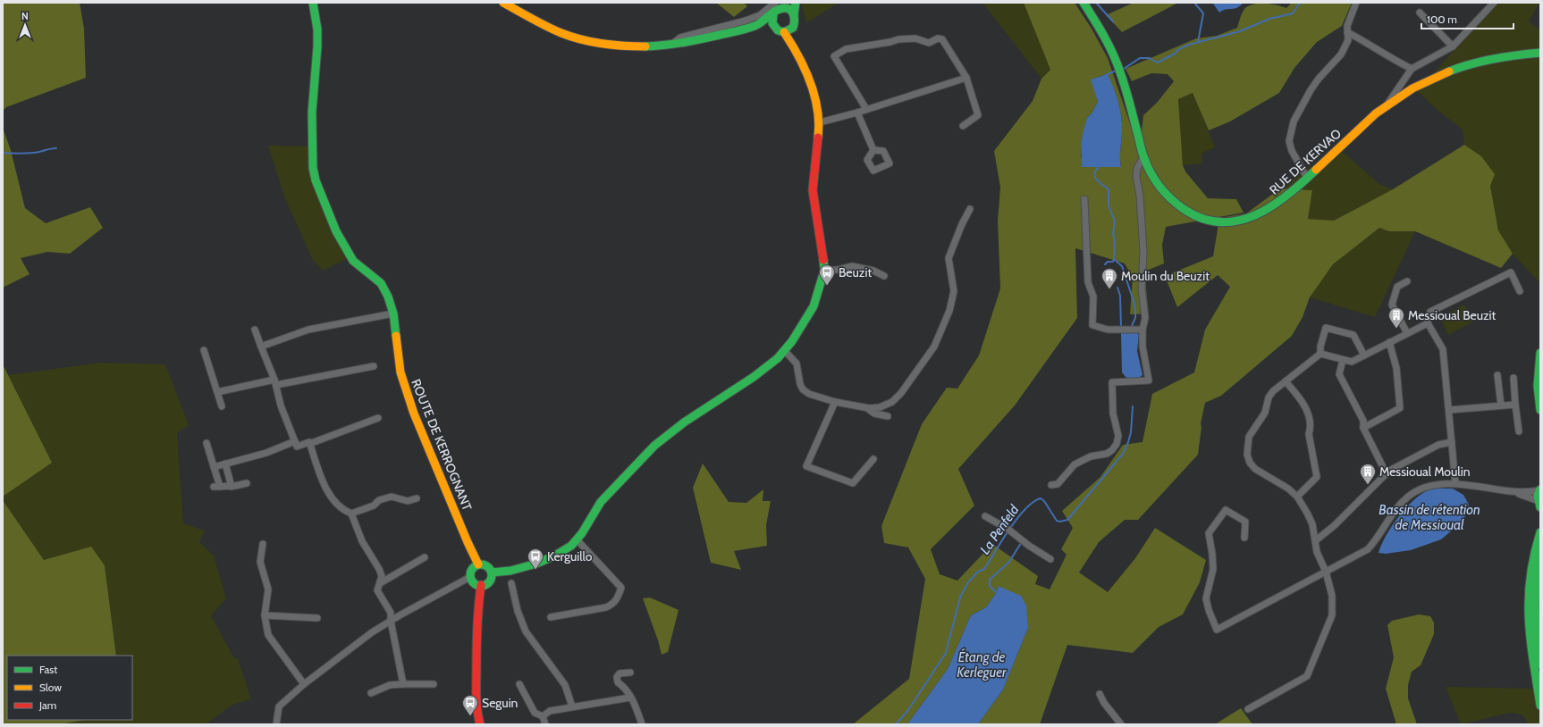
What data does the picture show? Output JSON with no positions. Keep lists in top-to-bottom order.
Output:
{
  "streets": {
    "street": ["RUE DE KERVAO", "ROUTE DE KERROGNANT"]
  },
  "water": ["Bassin de rétention de Messioual", "La Penfeld", "Étang de Kerleguer"],
  "places": {
    "bus stop": ["Beuzit", "Kerguillo", "Seguin"],
    "building": ["Moulin du Beuzit", "Messioual Beuzit", "Messioual Moulin"]
  },
  "legend": ["Fast", "Slow", "Jam"],
  "scale_bar": "100 m",
  "north": "top"
}
